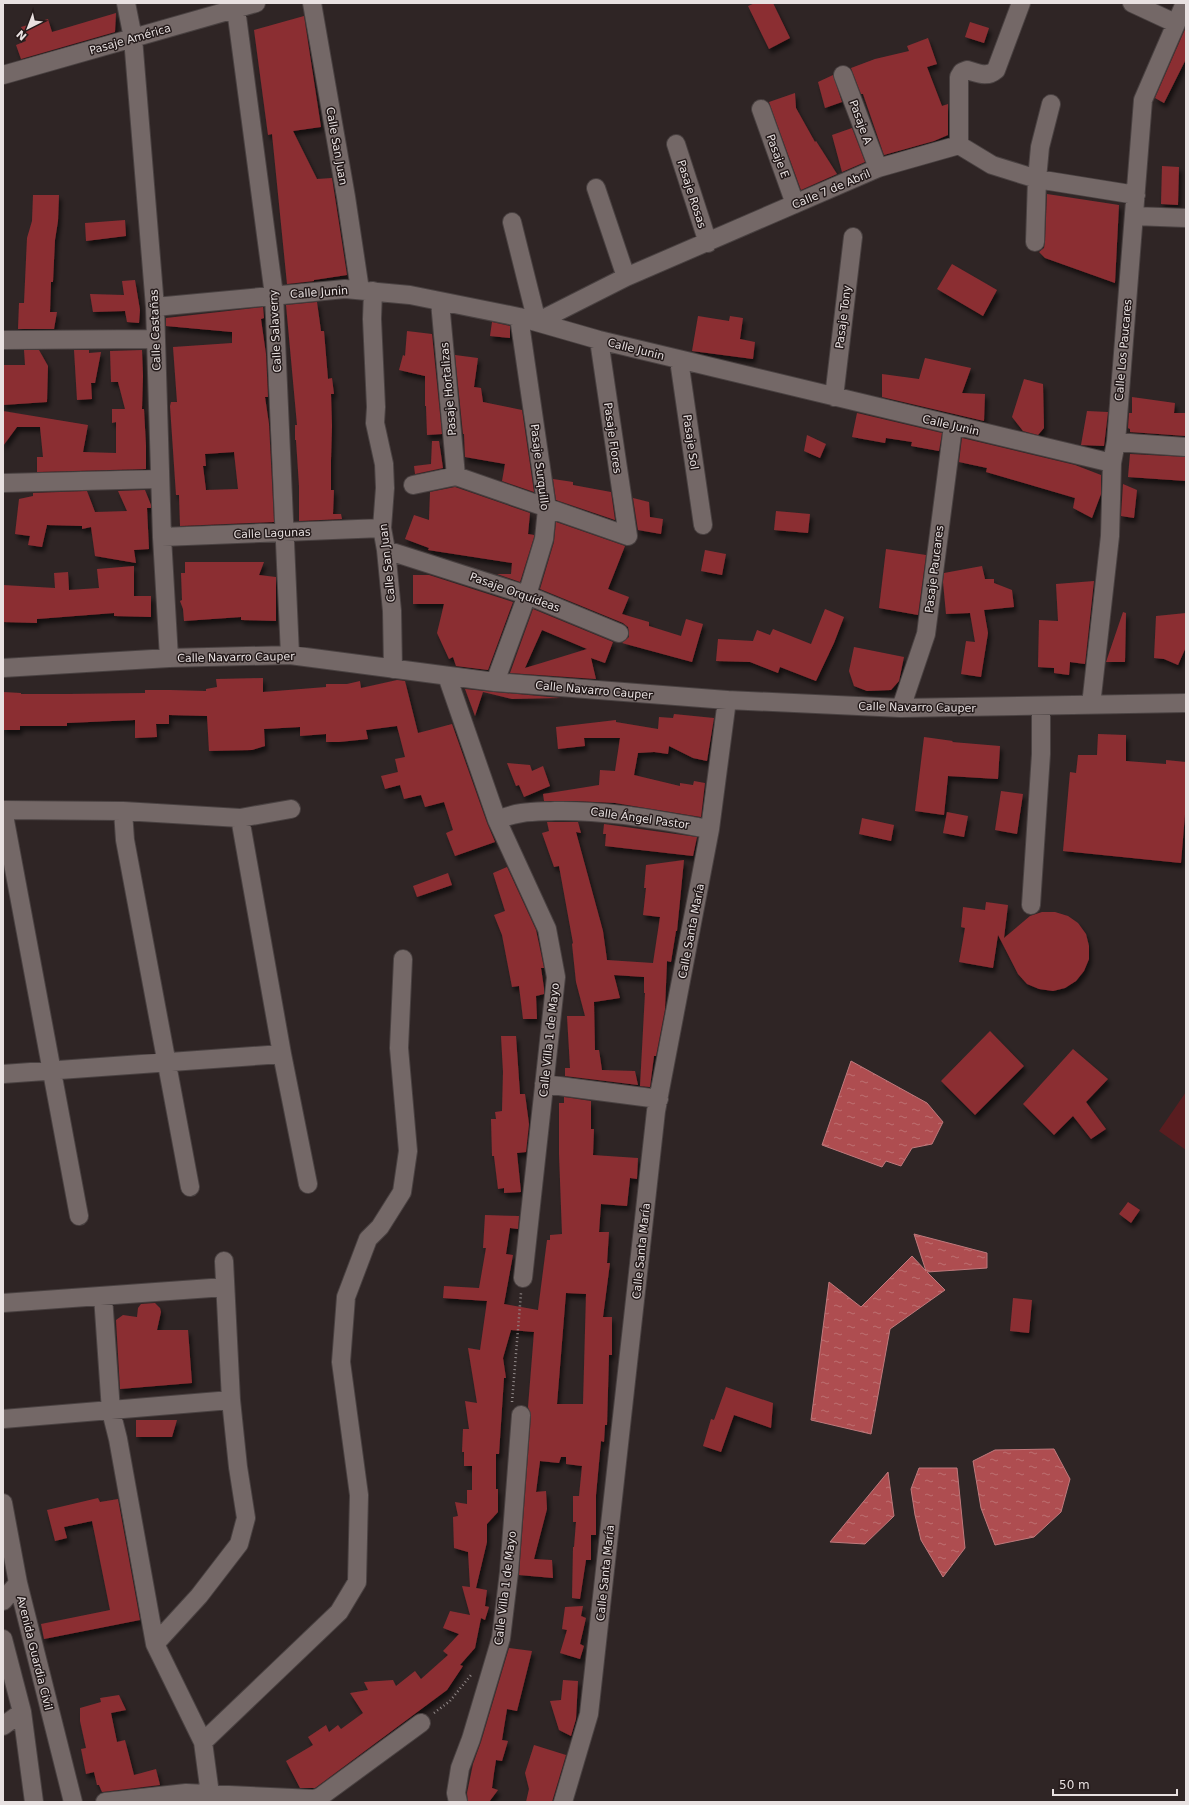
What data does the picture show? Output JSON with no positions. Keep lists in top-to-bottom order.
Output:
{
  "streets": {
    "street": [
      "Pasaje América",
      "Pasaje A",
      "Calle San Juan",
      "Pasaje E",
      "Calle 7 de Abril",
      "Pasaje Rosas",
      "Calle Junin",
      "Pasaje Tony",
      "Calle Castañas",
      "Calle Salaverry",
      "Calle Los Paucares",
      "Pasaje Hortalizas",
      "Pasaje Flores",
      "Pasaje Sol",
      "Pasaje Surquillo",
      "Calle Lagunas",
      "Pasaje Paucares",
      "Pasaje Orquídeas",
      "Calle Navarro Cauper",
      "Calle Ángel Pastor",
      "Calle Santa María",
      "Calle Villa 1 de Mayo",
      "Avenida Guardia Civil"
    ]
  },
  "crossings": [
    ["Pasaje América", "Calle Castañas"],
    ["Pasaje América", "Calle Salaverry"],
    ["Pasaje A", "Calle 7 de Abril"],
    ["Calle San Juan", "Calle Junin"],
    ["Calle San Juan", "Calle Lagunas"],
    ["Calle San Juan", "Pasaje Orquídeas"],
    ["Calle San Juan", "Calle Navarro Cauper"],
    ["Pasaje E", "Calle 7 de Abril"],
    ["Calle 7 de Abril", "Pasaje Rosas"],
    ["Calle 7 de Abril", "Calle Junin"],
    ["Calle Junin", "Pasaje Tony"],
    ["Calle Junin", "Calle Castañas"],
    ["Calle Junin", "Calle Salaverry"],
    ["Calle Junin", "Calle Los Paucares"],
    ["Calle Junin", "Pasaje Hortalizas"],
    ["Calle Junin", "Pasaje Flores"],
    ["Calle Junin", "Pasaje Sol"],
    ["Calle Junin", "Pasaje Surquillo"],
    ["Calle Junin", "Pasaje Paucares"],
    ["Calle Castañas", "Calle Lagunas"],
    ["Calle Castañas", "Calle Navarro Cauper"],
    ["Calle Salaverry", "Calle Lagunas"],
    ["Calle Salaverry", "Calle Navarro Cauper"],
    ["Calle Los Paucares", "Calle Navarro Cauper"],
    ["Pasaje Flores", "Pasaje Surquillo"],
    ["Pasaje Surquillo", "Pasaje Orquídeas"],
    ["Pasaje Surquillo", "Calle Navarro Cauper"],
    ["Pasaje Paucares", "Calle Navarro Cauper"],
    ["Calle Navarro Cauper", "Calle Santa María"],
    ["Calle Navarro Cauper", "Calle Villa 1 de Mayo"],
    ["Calle Ángel Pastor", "Calle Santa María"],
    ["Calle Ángel Pastor", "Calle Villa 1 de Mayo"]
  ],
  "scale_bar": "50 m",
  "north": "bottom left"
}
